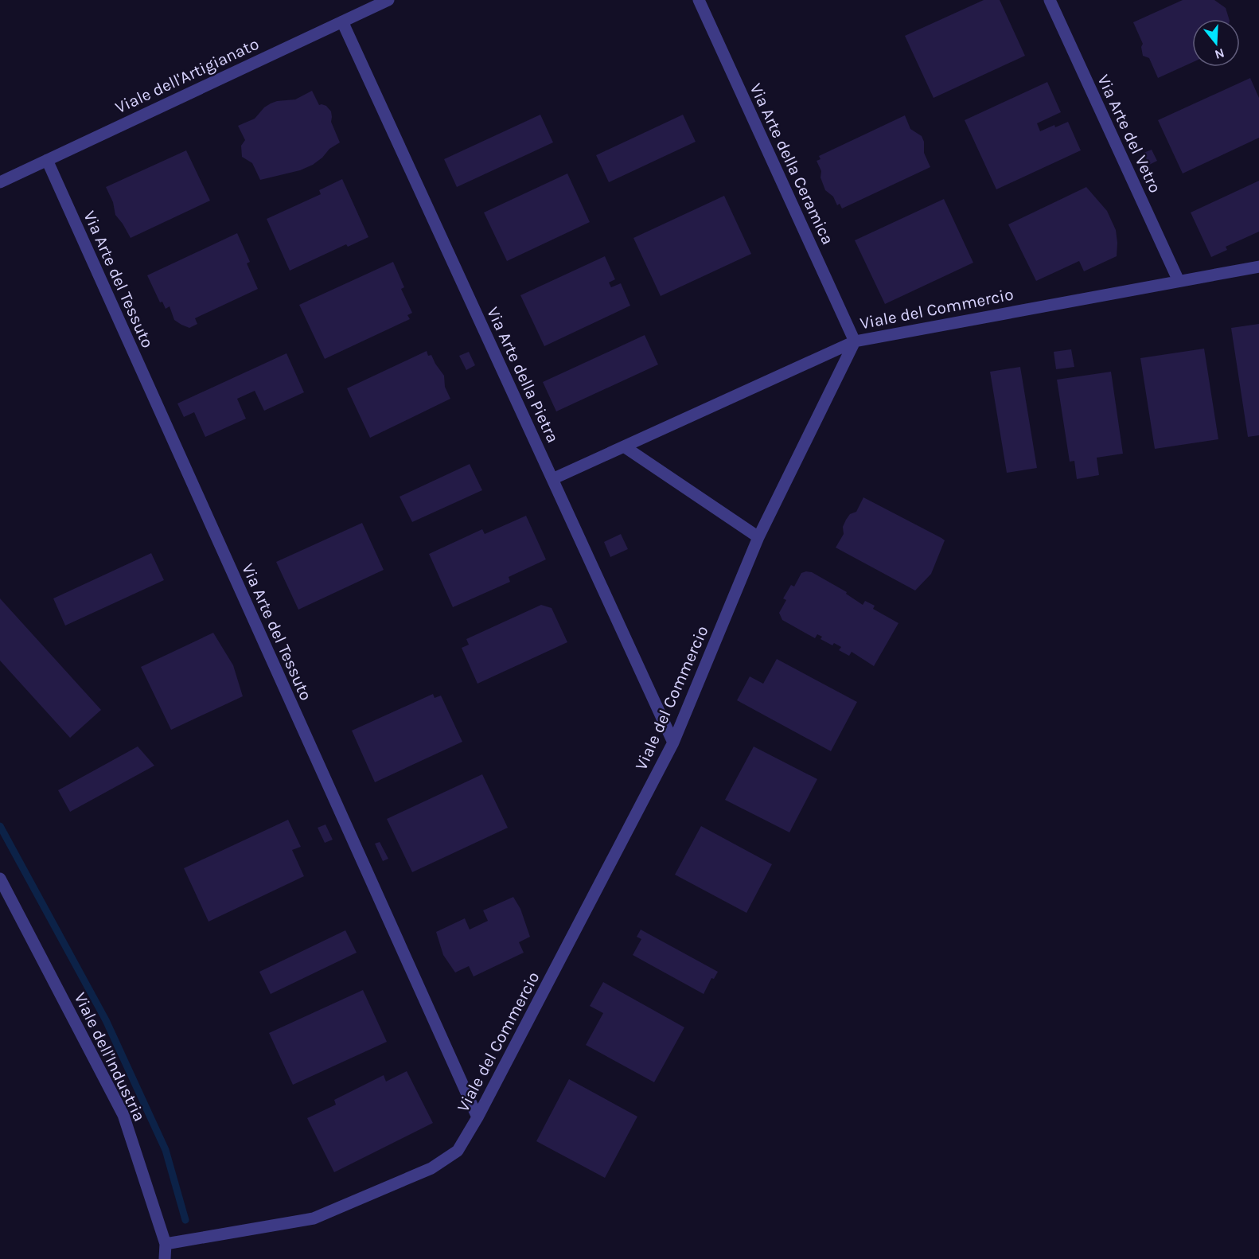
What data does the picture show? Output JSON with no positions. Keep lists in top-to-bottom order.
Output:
{
  "streets": {
    "street": [
      "Viale dell'Artigianato",
      "Via Arte del Vetro",
      "Via Arte della Ceramica",
      "Via Arte del Tessuto",
      "Viale del Commercio",
      "Via Arte della Pietra",
      "Viale dell'Industria"
    ]
  },
  "crossings": [
    ["Viale dell'Artigianato", "Via Arte del Tessuto"],
    ["Viale dell'Artigianato", "Via Arte della Pietra"],
    ["Via Arte del Vetro", "Viale del Commercio"],
    ["Via Arte della Ceramica", "Viale del Commercio"],
    ["Via Arte del Tessuto", "Viale del Commercio"],
    ["Viale del Commercio", "Via Arte della Pietra"],
    ["Viale del Commercio", "Viale dell'Industria"]
  ],
  "north": "bottom"
}
